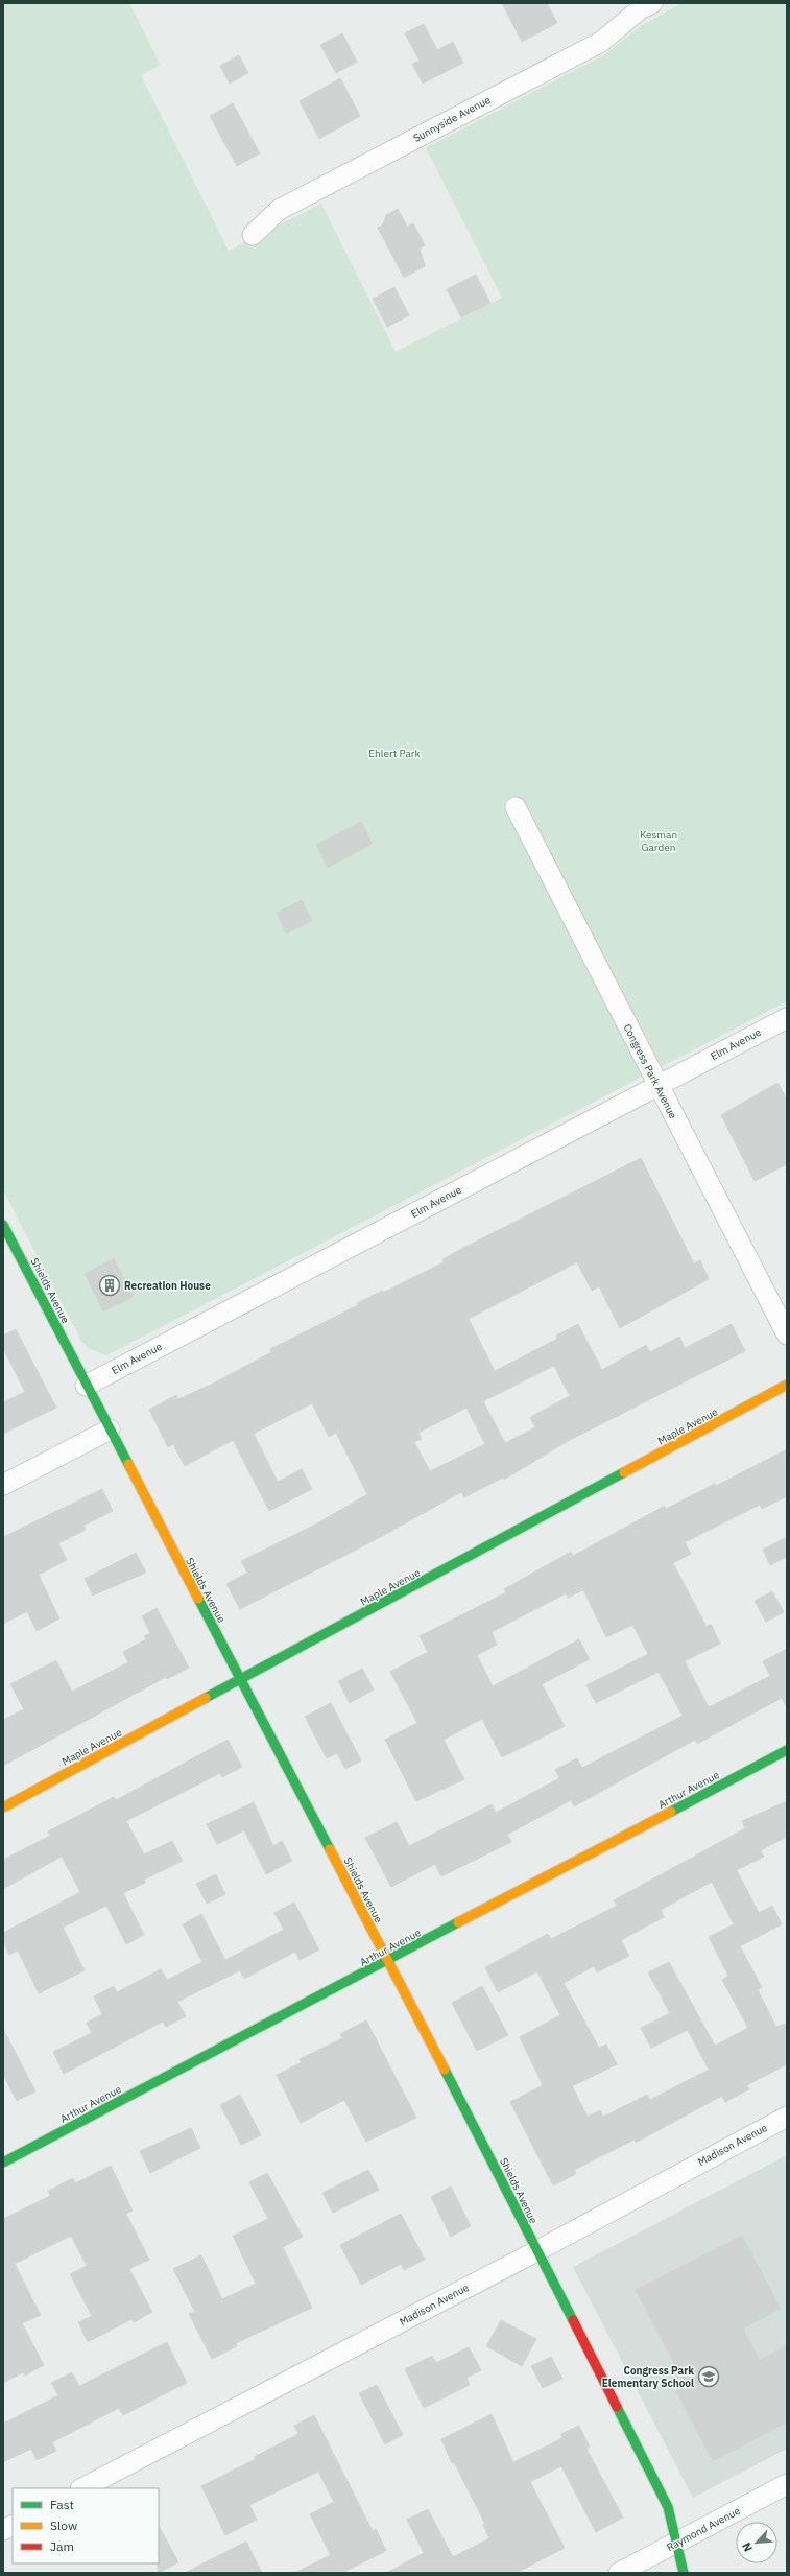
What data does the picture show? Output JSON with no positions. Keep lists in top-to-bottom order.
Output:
{
  "streets": {
    "street": [
      "Sunnyside Avenue",
      "Elm Avenue",
      "Congress Park Avenue",
      "Shields Avenue",
      "Maple Avenue",
      "Arthur Avenue",
      "Madison Avenue",
      "Raymond Avenue"
    ]
  },
  "crossings": [
    ["Elm Avenue", "Congress Park Avenue"],
    ["Elm Avenue", "Shields Avenue"],
    ["Shields Avenue", "Maple Avenue"],
    ["Shields Avenue", "Arthur Avenue"],
    ["Shields Avenue", "Madison Avenue"],
    ["Shields Avenue", "Raymond Avenue"]
  ],
  "parks": ["Ehlert Park", "Kesman Garden"],
  "places": {
    "building": ["Recreation House"],
    "school or university": ["Congress Park Elementary School"]
  },
  "legend": ["Fast", "Slow", "Jam"],
  "north": "bottom left"
}
